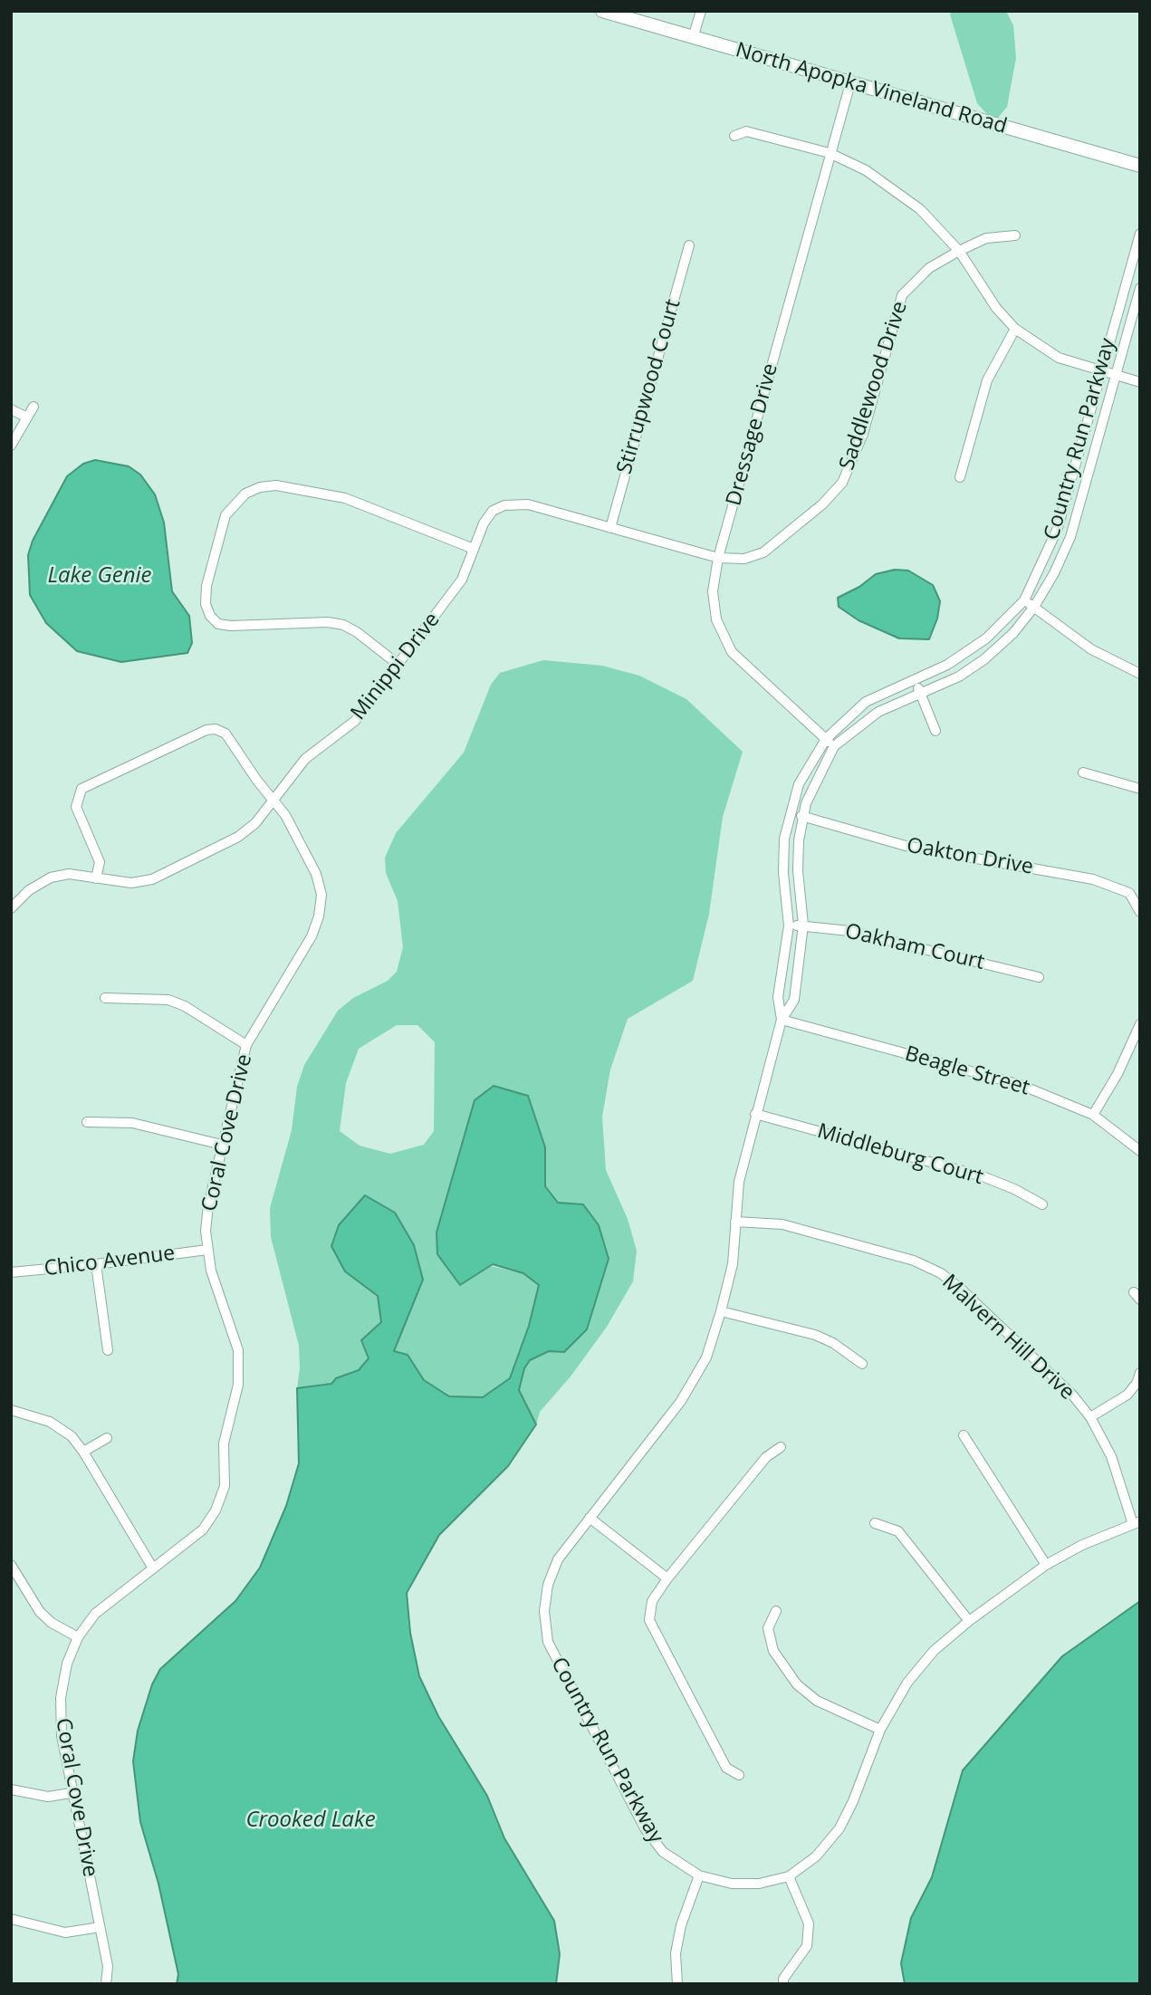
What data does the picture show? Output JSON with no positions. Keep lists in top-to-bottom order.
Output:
{
  "streets": {
    "main road": ["North Apopka Vineland Road"],
    "street": [
      "Saddlewood Drive",
      "Stirrupwood Court",
      "Dressage Drive",
      "Country Run Parkway",
      "Minippi Drive",
      "Oakton Drive",
      "Oakham Court",
      "Beagle Street",
      "Coral Cove Drive",
      "Middleburg Court",
      "Chico Avenue",
      "Malvern Hill Drive"
    ]
  },
  "crossings": [
    ["North Apopka Vineland Road", "Dressage Drive"],
    ["Saddlewood Drive", "Stirrupwood Court"],
    ["Saddlewood Drive", "Dressage Drive"],
    ["Saddlewood Drive", "Minippi Drive"],
    ["Dressage Drive", "Country Run Parkway"],
    ["Country Run Parkway", "Oakton Drive"],
    ["Country Run Parkway", "Oakham Court"],
    ["Country Run Parkway", "Beagle Street"],
    ["Country Run Parkway", "Middleburg Court"],
    ["Country Run Parkway", "Malvern Hill Drive"],
    ["Minippi Drive", "Coral Cove Drive"],
    ["Coral Cove Drive", "Chico Avenue"]
  ],
  "water": ["Lake Genie", "Crooked Lake"]
}
